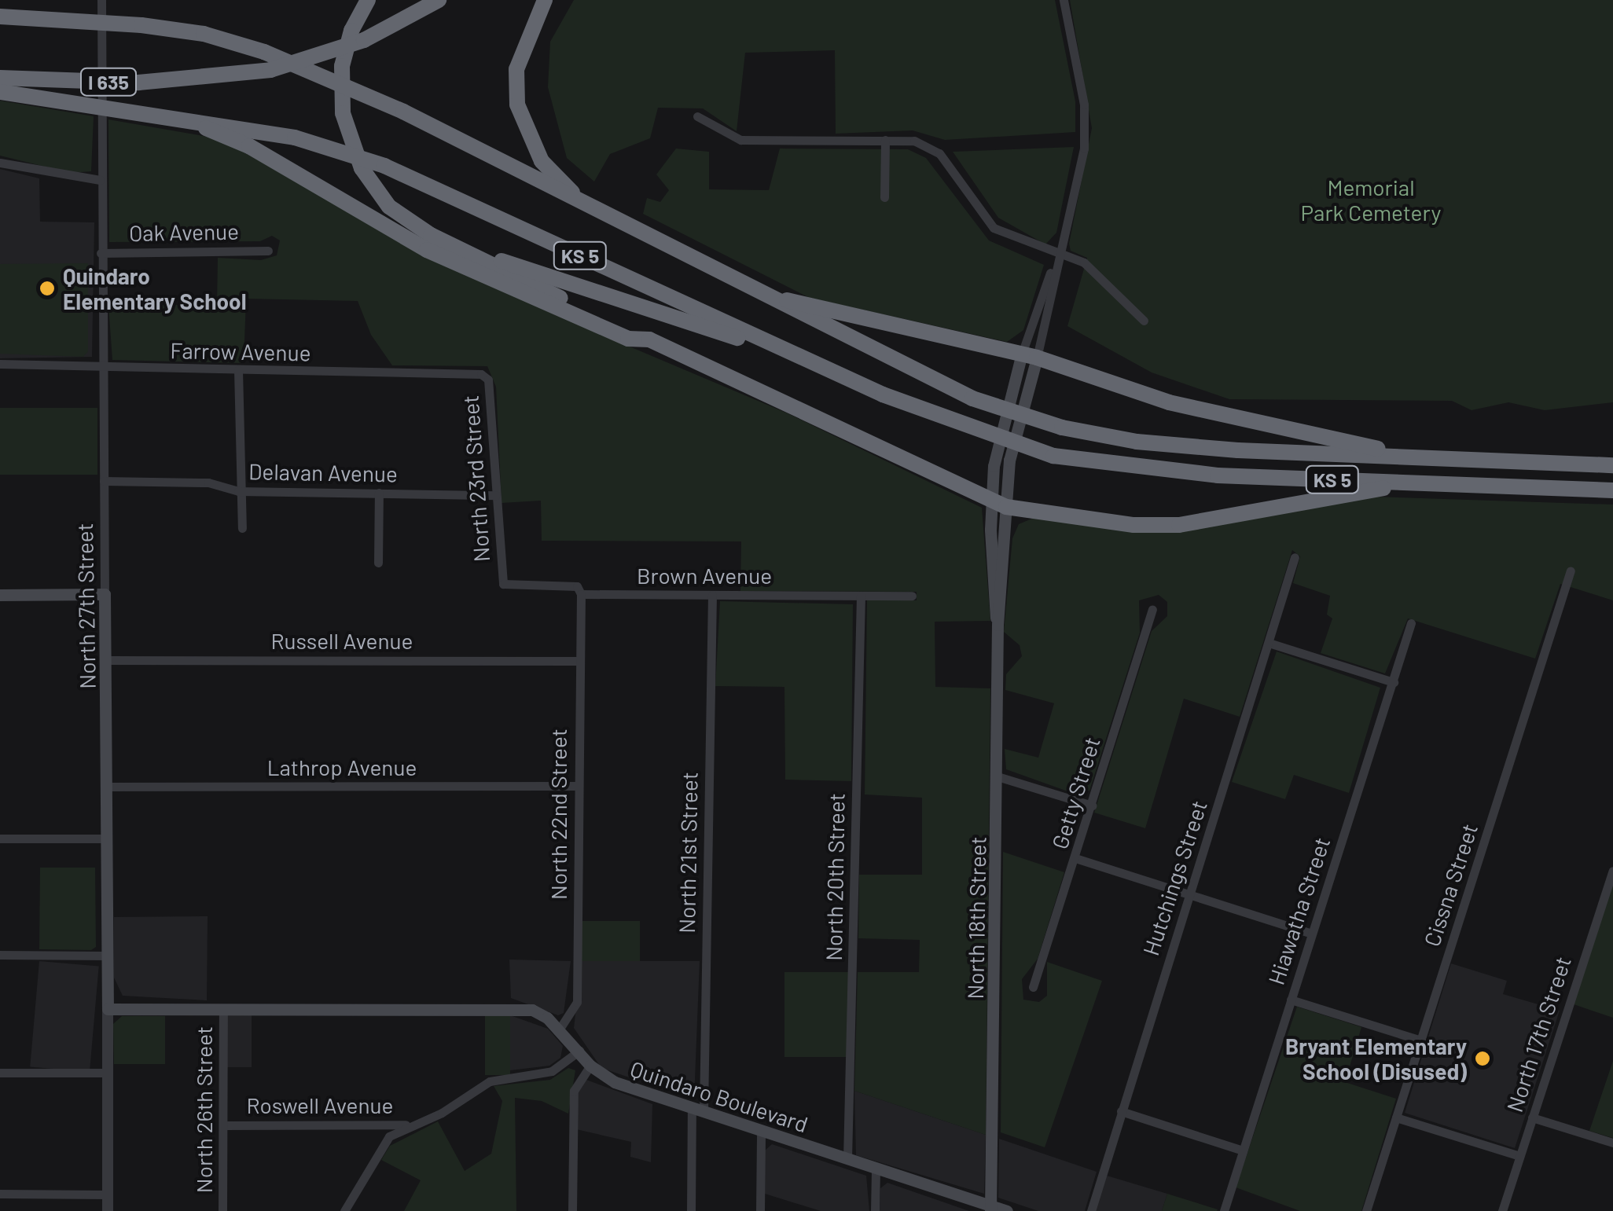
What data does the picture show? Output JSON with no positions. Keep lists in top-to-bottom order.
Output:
{
  "streets": {
    "highway": ["I 635", "KS 5"],
    "main road": ["North 27th Street", "North 18th Street", "Quindaro Boulevard"],
    "street": [
      "Oak Avenue",
      "Farrow Avenue",
      "Delavan Avenue",
      "North 23rd Street",
      "Brown Avenue",
      "Russell Avenue",
      "Lathrop Avenue",
      "Getty Street",
      "North 22nd Street",
      "North 21st Street",
      "North 20th Street",
      "Hutchings Street",
      "Cissna Street",
      "Hiawatha Street",
      "North 17th Street",
      "Roswell Avenue",
      "North 26th Street"
    ]
  },
  "crossings": [
    ["Oak Avenue", "North 27th Street"],
    ["Farrow Avenue", "North 23rd Street"],
    ["Farrow Avenue", "North 27th Street"],
    ["Delavan Avenue", "North 23rd Street"],
    ["Delavan Avenue", "North 27th Street"],
    ["North 23rd Street", "Brown Avenue"],
    ["Brown Avenue", "North 22nd Street"],
    ["Brown Avenue", "North 21st Street"],
    ["Brown Avenue", "North 20th Street"],
    ["North 27th Street", "Russell Avenue"],
    ["North 27th Street", "Lathrop Avenue"],
    ["North 27th Street", "Quindaro Boulevard"],
    ["Russell Avenue", "North 22nd Street"],
    ["Lathrop Avenue", "North 22nd Street"],
    ["North 22nd Street", "Quindaro Boulevard"],
    ["North 21st Street", "Quindaro Boulevard"],
    ["North 20th Street", "Quindaro Boulevard"],
    ["North 18th Street", "Quindaro Boulevard"],
    ["Quindaro Boulevard", "North 26th Street"],
    ["Roswell Avenue", "North 26th Street"]
  ],
  "parks": ["Memorial Park Cemetery"],
  "places": ["Quindaro Elementary School", "Bryant Elementary School (Disused)"]
}
